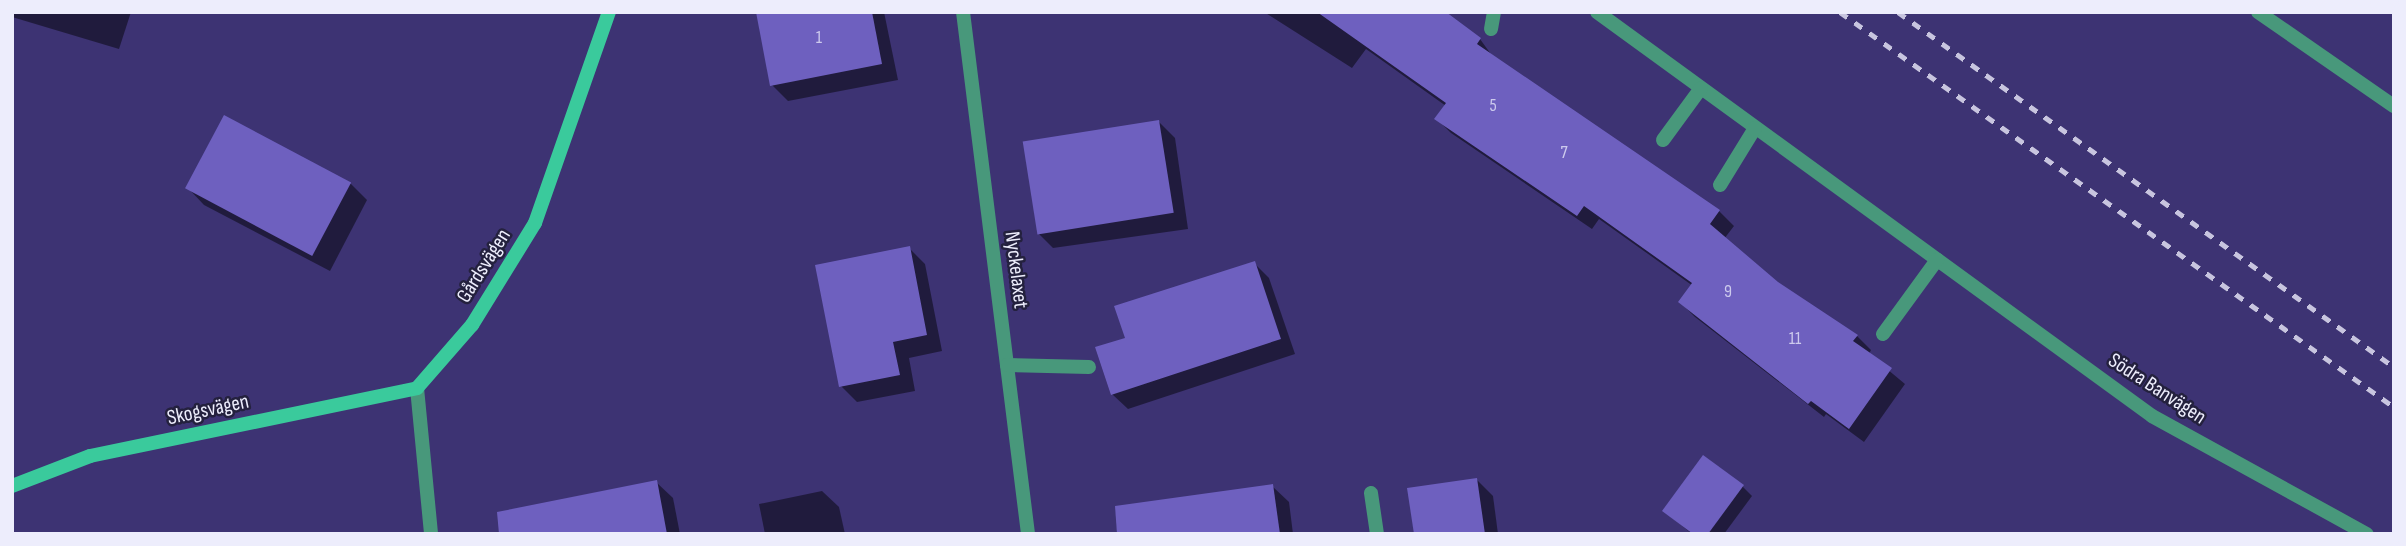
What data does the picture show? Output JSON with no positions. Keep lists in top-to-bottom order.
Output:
{
  "streets": {
    "street": [
      "Gårdsvägen",
      "Nyckelaxet",
      "Södra Banvägen",
      "Skogsvägen"
    ]
  },
  "crossings": [
    ["Gårdsvägen", "Skogsvägen"]
  ],
  "house_numbers": [
    "1",
    "5",
    "7",
    "9",
    "11"
  ]
}
